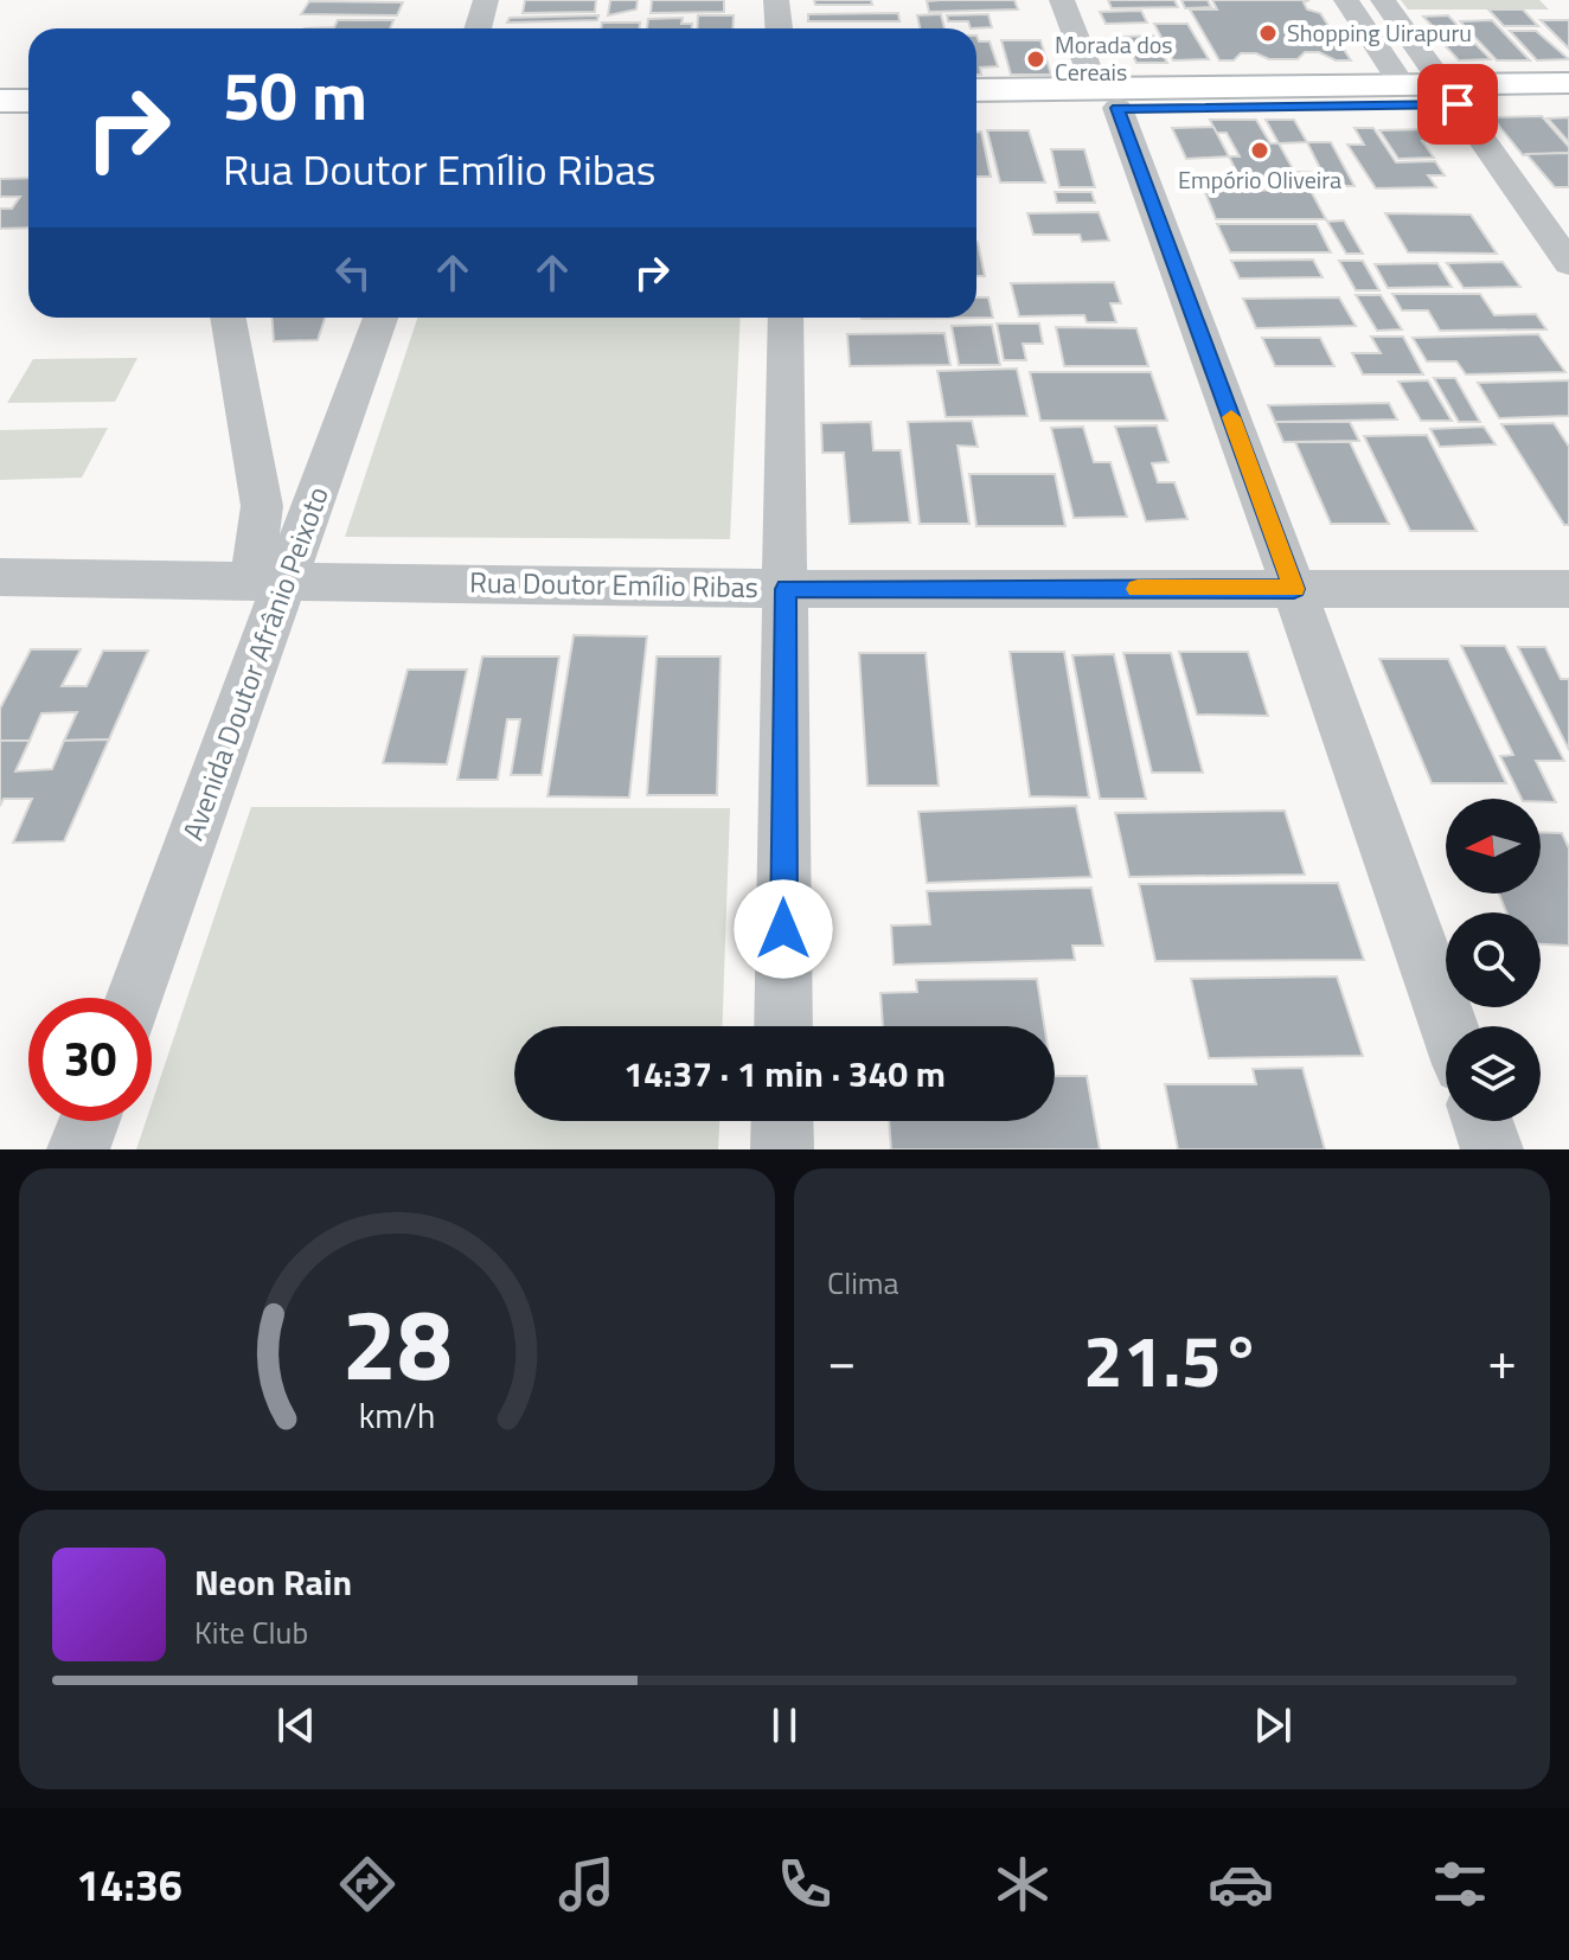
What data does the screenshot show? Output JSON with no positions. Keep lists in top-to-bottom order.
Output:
{
  "streets": {
    "street": ["Rua Doutor Emílio Ribas", "Avenida Doutor Afrânio Peixoto"]
  },
  "crossings": [
    ["Rua Doutor Emílio Ribas", "Avenida Doutor Afrânio Peixoto"]
  ],
  "places": ["Shopping Uirapuru", "Morada dos Cereais", "Empório Oliveira"],
  "north": "left",
  "page": {
    "turn": ["50 m", "Rua Doutor Emílio Ribas"],
    "limit": "30",
    "trip": "14:37 · 1 min · 340 m",
    "tile": "Clima",
    "heat": ["−", "21.5°", "+"],
    "song": ["Neon Rain", "Kite Club"],
    "tabs": "14:36",
    "gauge": ["28", "km/h"]
  }
}
